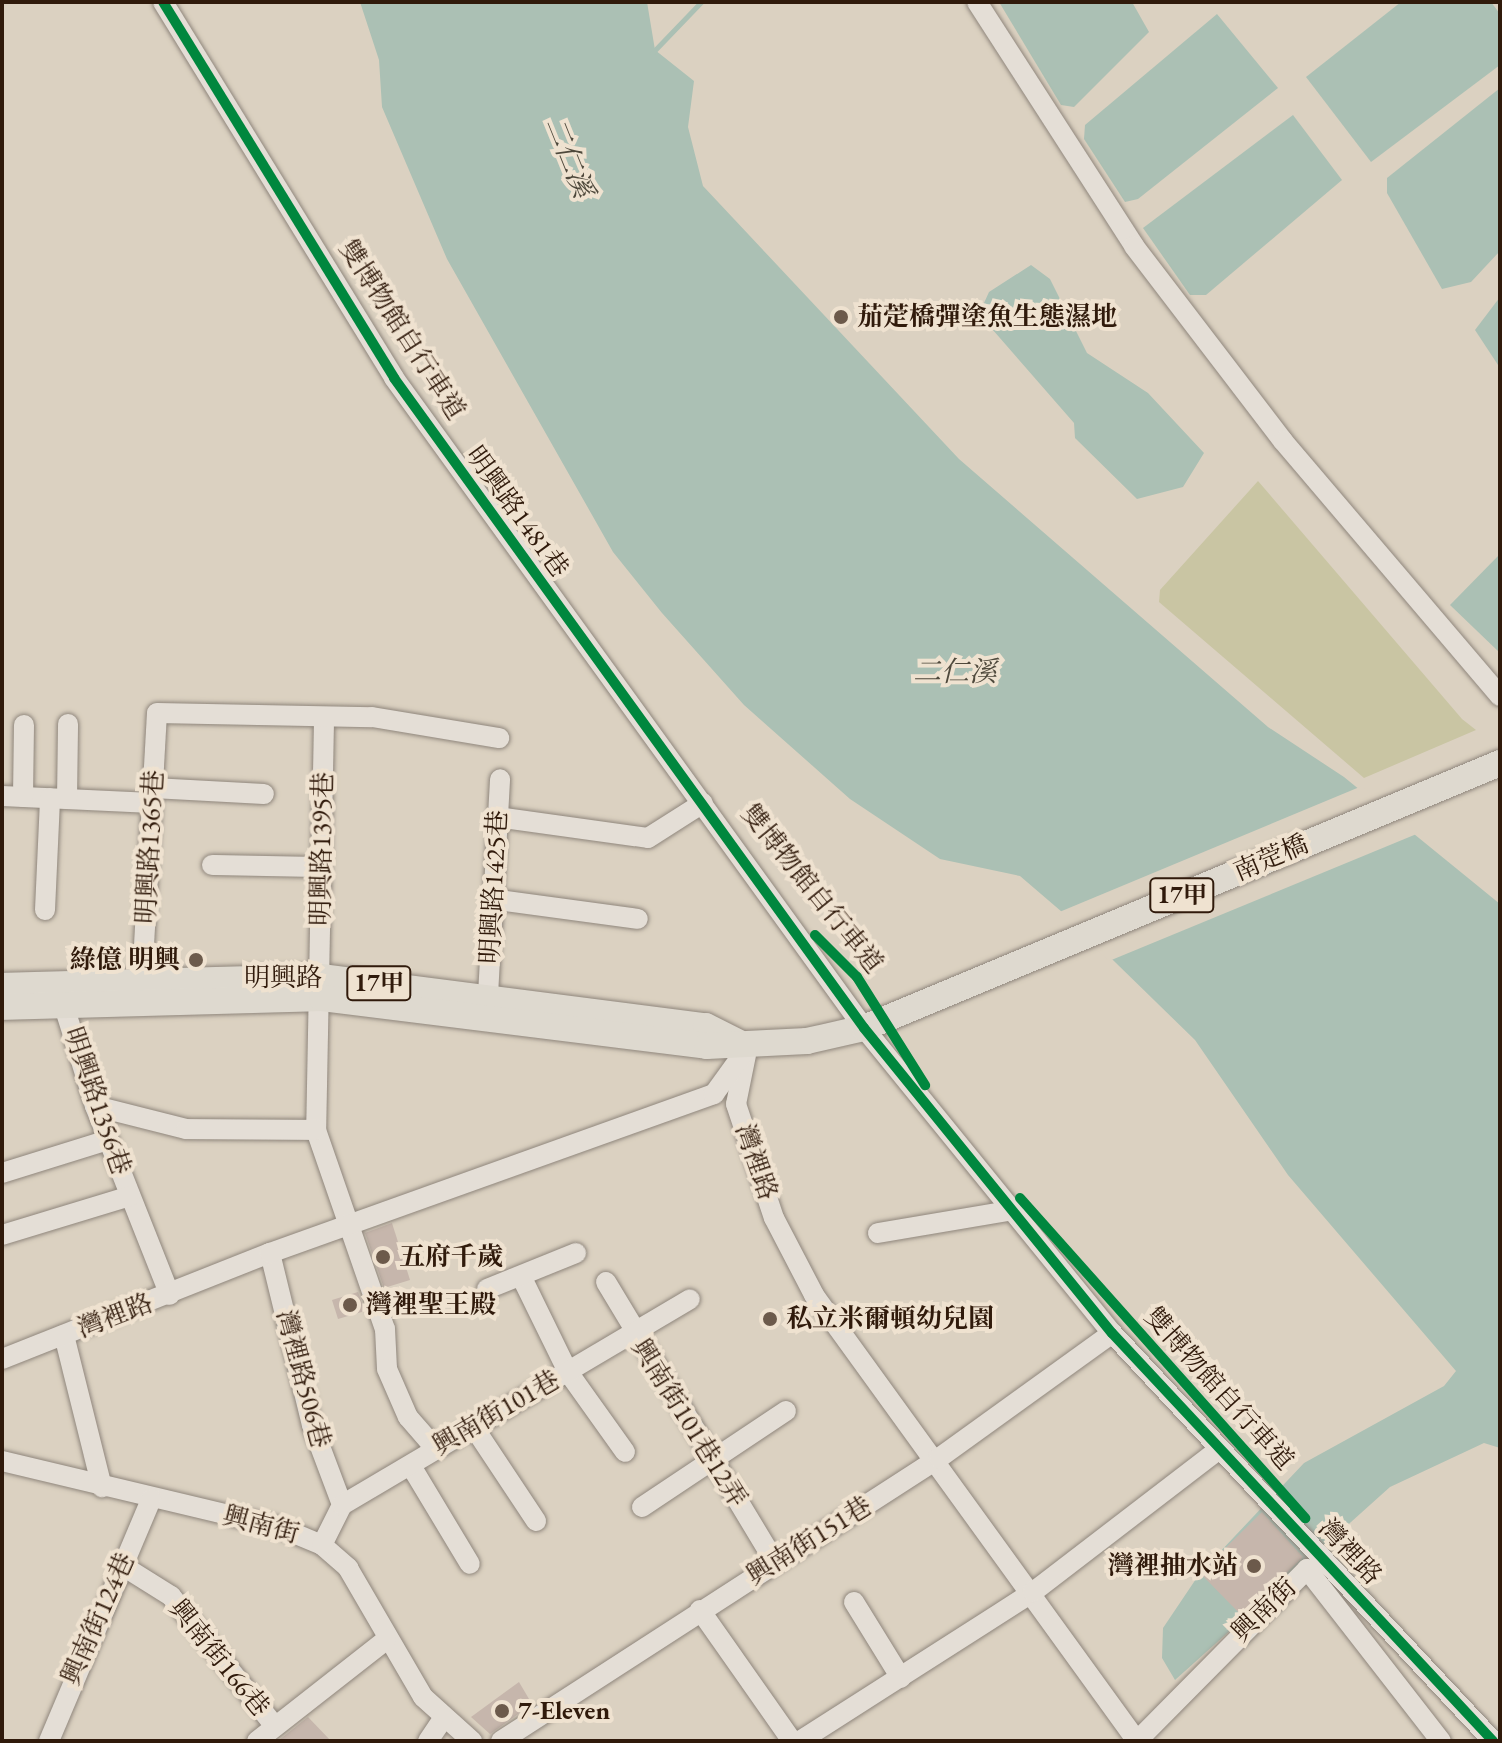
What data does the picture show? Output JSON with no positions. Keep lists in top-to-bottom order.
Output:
{
  "streets": {
    "main road": ["南萣橋", "17甲", "明興路"],
    "street": [
      "明興路1481巷",
      "明興路1365巷",
      "明興路1395巷",
      "明興路1425巷",
      "明興路1356巷",
      "灣裡路",
      "灣裡路506巷",
      "興南街101巷",
      "興南街101巷12弄",
      "興南街",
      "興南街151巷",
      "興南街124巷",
      "興南街166巷"
    ],
    "cycle path": ["雙博物館自行車道"]
  },
  "crossings": [
    ["明興路1481巷", "南萣橋"],
    ["明興路1481巷", "明興路"],
    ["明興路1481巷", "灣裡路"],
    ["明興路1365巷", "明興路1395巷"],
    ["明興路1365巷", "明興路"],
    ["明興路1395巷", "明興路"],
    ["南萣橋", "明興路"],
    ["南萣橋", "灣裡路"],
    ["明興路1425巷", "明興路"],
    ["明興路", "明興路1356巷"],
    ["明興路", "灣裡路"],
    ["明興路1356巷", "灣裡路"],
    ["灣裡路", "灣裡路506巷"],
    ["灣裡路", "興南街"],
    ["灣裡路", "興南街151巷"],
    ["灣裡路506巷", "興南街101巷"],
    ["興南街101巷", "興南街101巷12弄"],
    ["興南街101巷12弄", "興南街151巷"],
    ["興南街", "興南街124巷"],
    ["興南街", "興南街166巷"],
    ["興南街124巷", "興南街166巷"]
  ],
  "water": ["二仁溪"],
  "places": [
    "茄萣橋彈塗魚生態濕地",
    "綠億 明興",
    "五府千歲",
    "灣裡聖王殿",
    "私立米爾頓幼兒園",
    "灣裡抽水站",
    "7-Eleven"
  ]
}
